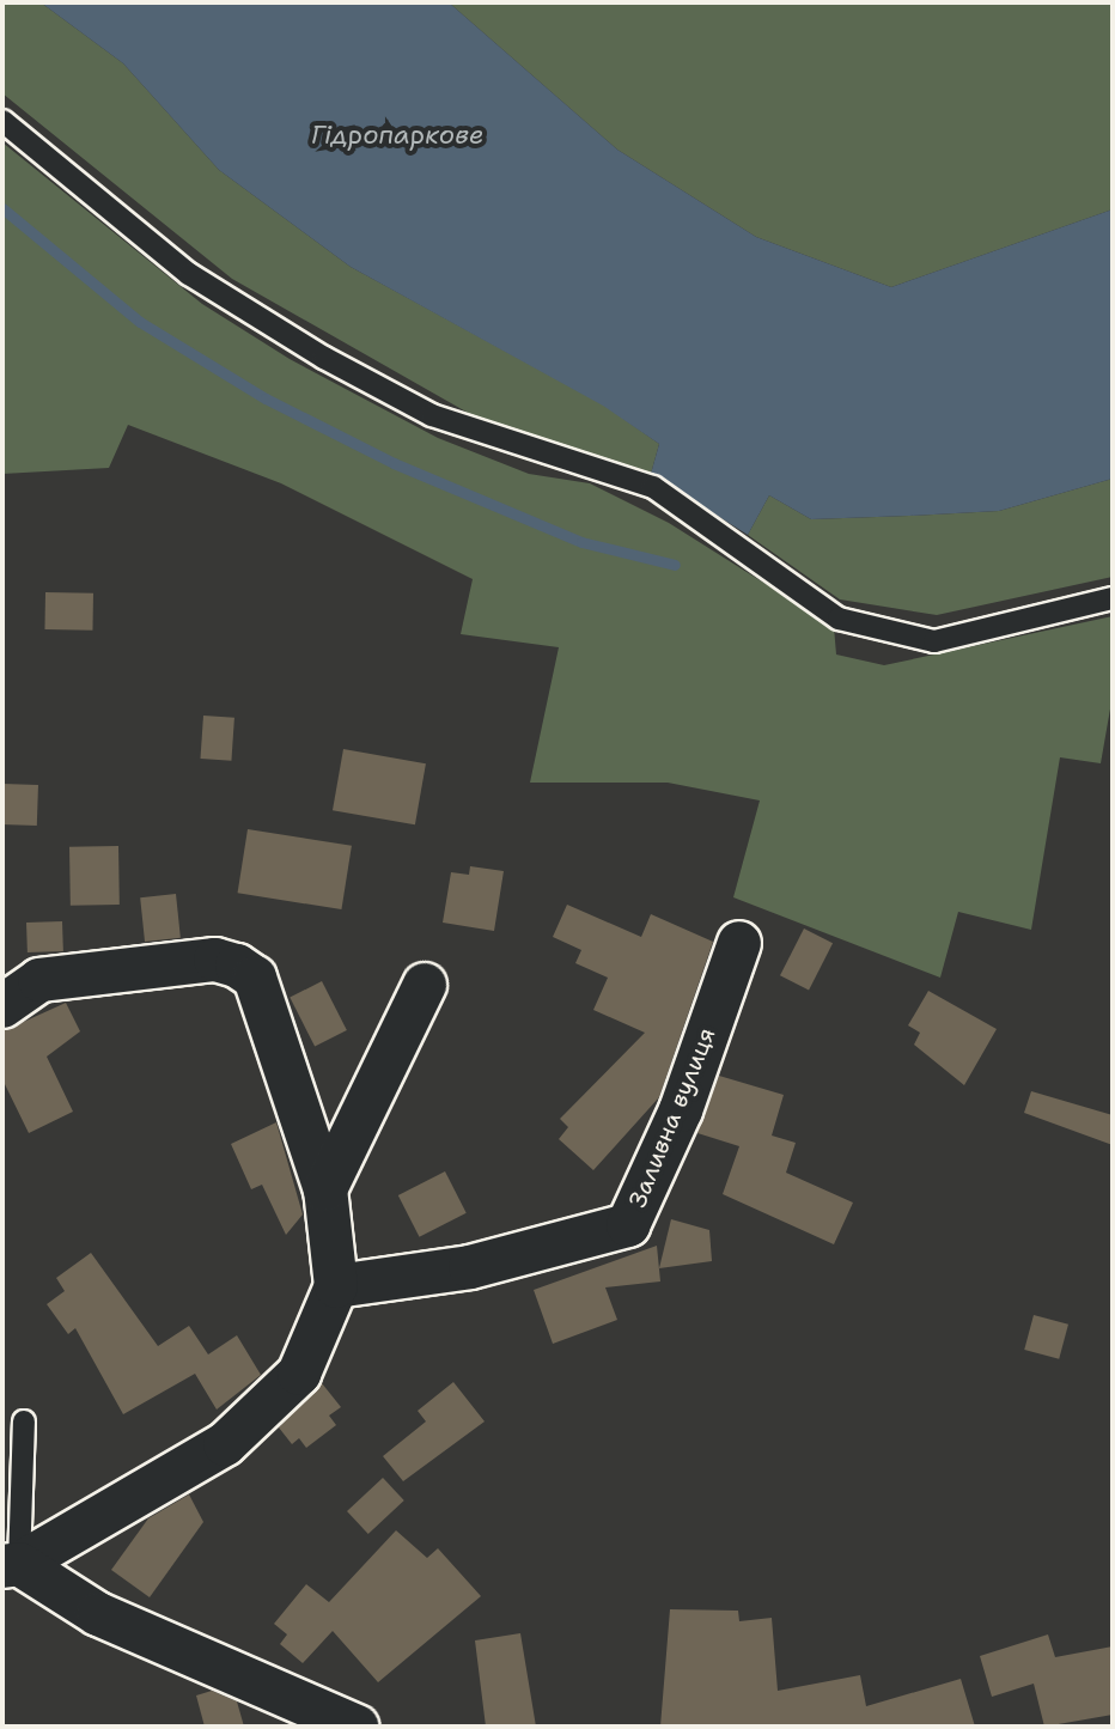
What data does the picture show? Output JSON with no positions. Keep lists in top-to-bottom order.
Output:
{
  "streets": {
    "street": ["Заливна вулиця"]
  },
  "water": ["Гідропаркове"]
}
